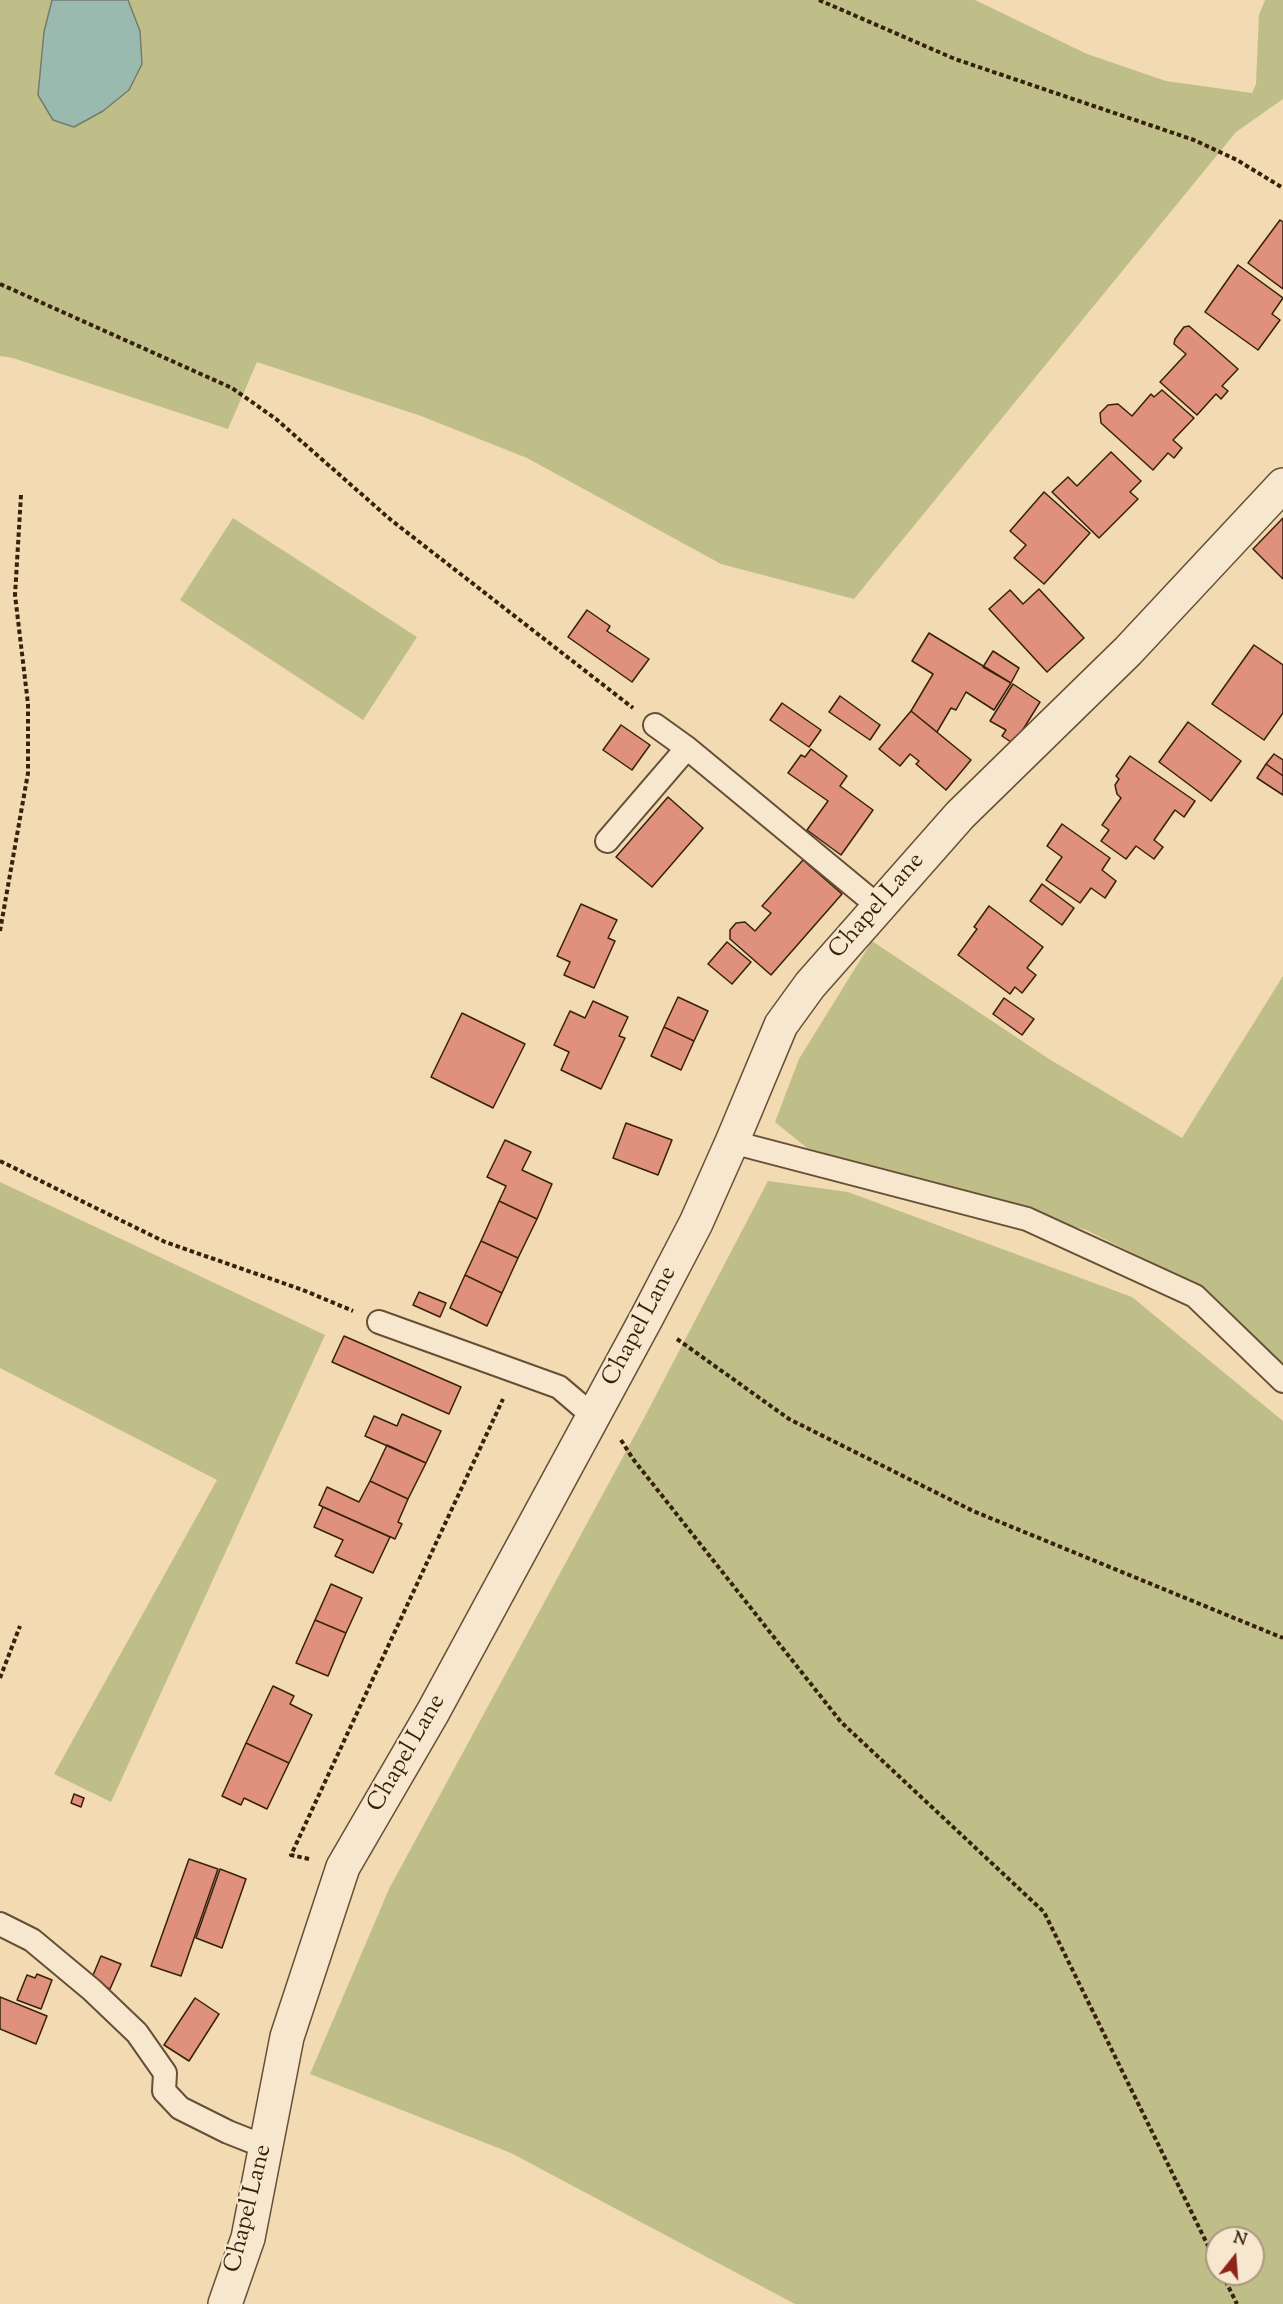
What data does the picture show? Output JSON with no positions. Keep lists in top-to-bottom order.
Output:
{
  "streets": {
    "street": ["Chapel Lane"]
  },
  "north": "top"
}
